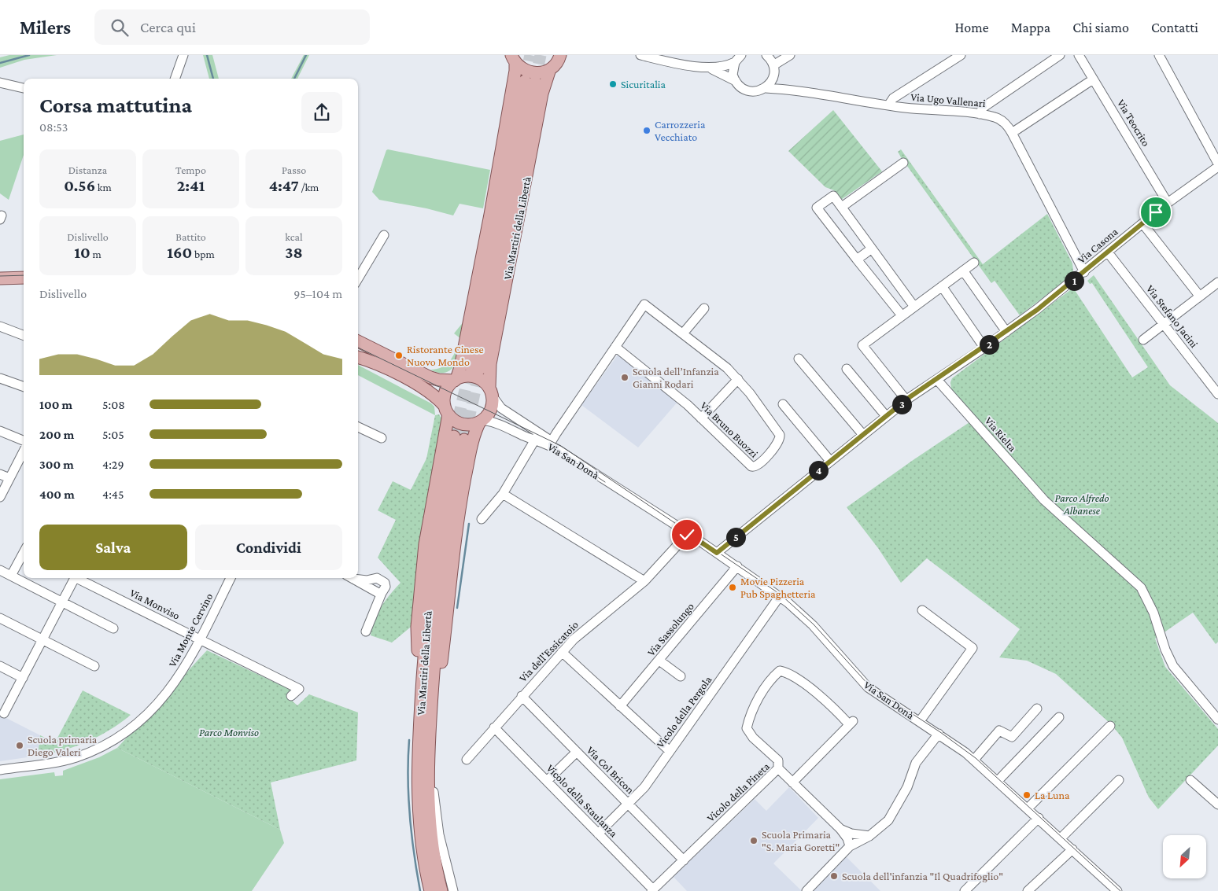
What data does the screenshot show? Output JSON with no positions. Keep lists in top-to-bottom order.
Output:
{
  "streets": {
    "main road": ["Via Martiri della Libertà", "Via San Donà"],
    "street": [
      "Via Ugo Vallenari",
      "Via Teocrito",
      "Via Casona",
      "Via Stefano Jacini",
      "Via Bruno Buozzi",
      "Via Rielta",
      "Via Monviso",
      "Via Sassolungo",
      "Via Monte Cervino",
      "Via dell'Essicatoio",
      "Vicolo della Pergola",
      "Via Col Bricon",
      "Vicolo della Pineta",
      "Vicolo della Staulanza"
    ]
  },
  "crossings": [
    ["Via Ugo Vallenari", "Via Casona"],
    ["Via Teocrito", "Via Casona"],
    ["Via Martiri della Libertà", "Via San Donà"],
    ["Via Casona", "Via Stefano Jacini"],
    ["Via Casona", "Via Rielta"],
    ["Via Bruno Buozzi", "Via San Donà"],
    ["Via San Donà", "Via Sassolungo"],
    ["Via San Donà", "Via dell'Essicatoio"],
    ["Via San Donà", "Vicolo della Pergola"],
    ["Via Monviso", "Via Monte Cervino"],
    ["Via dell'Essicatoio", "Via Col Bricon"],
    ["Via dell'Essicatoio", "Vicolo della Staulanza"],
    ["Vicolo della Pergola", "Via Col Bricon"],
    ["Vicolo della Pergola", "Vicolo della Staulanza"],
    ["Via Col Bricon", "Vicolo della Pineta"],
    ["Vicolo della Pineta", "Vicolo della Staulanza"]
  ],
  "parks": ["Parco Alfredo Albanese", "Parco Monviso"],
  "places": [
    "Sicuritalia",
    "Carrozzeria Vecchiato",
    "Ristorante Cinese Nuovo Mondo",
    "Scuola dell’Infanzia Gianni Rodari",
    "Movie Pizzeria Pub Spaghetteria",
    "Scuola primaria Diego Valeri",
    "La Luna",
    "Scuola Primaria \"S. Maria Goretti\"",
    "Scuola dell'infanzia \"Il Quadrifoglio\""
  ],
  "north": "bottom left",
  "page": {
    "header": "Milers",
    "search": "Cerca qui",
    "nav": [
      "Home",
      "Mappa",
      "Chi siamo",
      "Contatti"
    ],
    "heading": ["Corsa mattutina", "08:53"],
    "stats": [
      ["Distanza", "0.56 km"],
      ["Tempo", "2:41"],
      ["Passo", "4:47 /km"],
      ["Dislivello", "10 m"],
      ["Battito", "160 bpm"],
      ["kcal", "38"]
    ],
    "pins": [
      "1",
      "2",
      "3",
      "4",
      "5"
    ],
    "chart": ["Dislivello", "95–104 m"],
    "list": [
      {
        "name": "100 m",
        "note": "5:08"
      },
      {
        "name": "200 m",
        "note": "5:05"
      },
      {
        "name": "300 m",
        "note": "4:29"
      },
      {
        "name": "400 m",
        "note": "4:45"
      }
    ],
    "buttons": ["Salva", "Condividi"]
  }
}
